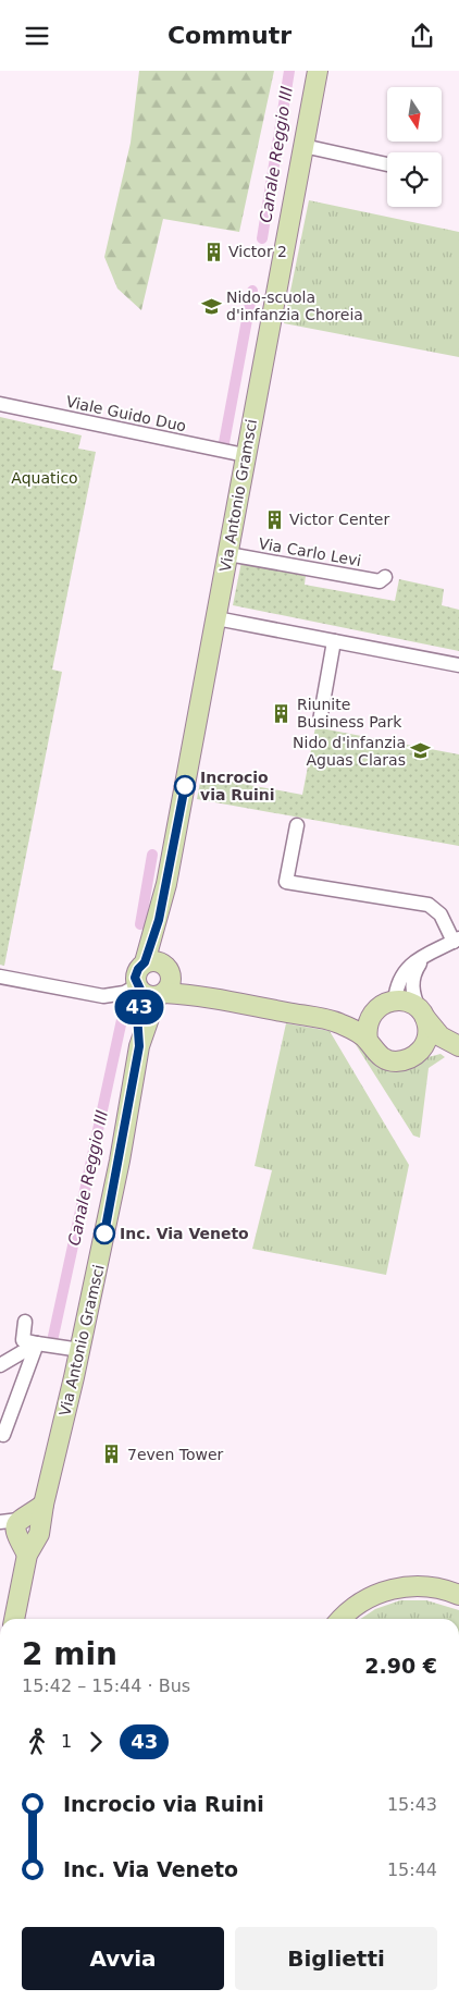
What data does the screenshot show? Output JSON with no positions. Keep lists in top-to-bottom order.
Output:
{
  "streets": {
    "street": ["Viale Guido Duo", "Via Antonio Gramsci", "Via Carlo Levi"]
  },
  "crossings": [
    ["Viale Guido Duo", "Via Antonio Gramsci"],
    ["Via Antonio Gramsci", "Via Carlo Levi"]
  ],
  "water": ["Canale Reggio III"],
  "parks": ["Aquatico"],
  "places": {
    "building": [
      "Victor 2",
      "Victor Center",
      "Riunite Business Park",
      "7even Tower"
    ],
    "school or university": ["Nido-scuola d'infanzia Choreia", "Nido d'infanzia Aguas Claras"],
    "other": ["Incrocio via Ruini", "Inc. Via Veneto"]
  },
  "lines": ["bus line 43"],
  "north": "bottom",
  "page": {
    "header": "Commutr",
    "on_map": "43",
    "heading": ["2 min", "15:42 – 15:44 · Bus", "2.90 €"],
    "legs": ["1", "43"],
    "list": [
      {
        "name": "Incrocio via Ruini",
        "value": "15:43"
      },
      {
        "name": "Inc. Via Veneto",
        "value": "15:44"
      }
    ],
    "buttons": ["Avvia", "Biglietti"]
  }
}
